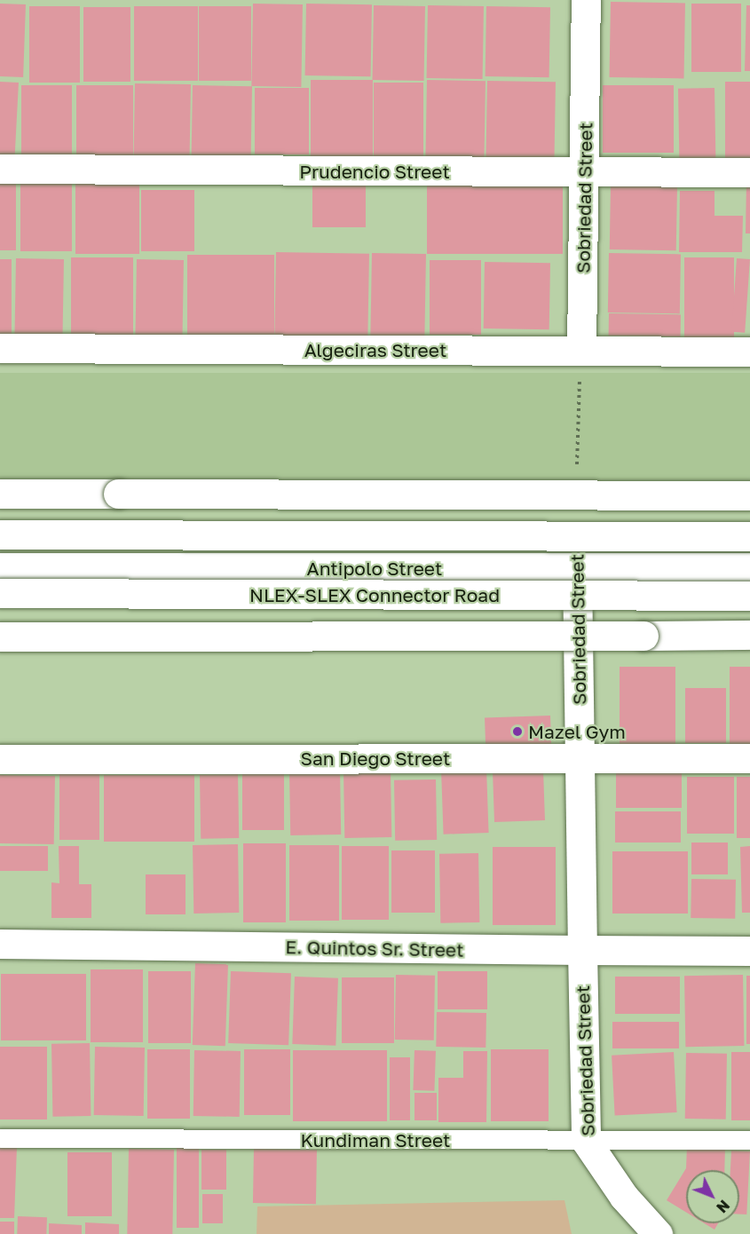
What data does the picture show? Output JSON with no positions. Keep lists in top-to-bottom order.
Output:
{
  "streets": {
    "main road": [
      "Prudencio Street",
      "Sobriedad Street",
      "Algeciras Street",
      "Antipolo Street",
      "NLEX-SLEX Connector Road",
      "San Diego Street",
      "E. Quintos Sr. Street"
    ],
    "lane": ["Kundiman Street"]
  },
  "crossings": [
    ["Prudencio Street", "Sobriedad Street"],
    ["Sobriedad Street", "Algeciras Street"],
    ["Sobriedad Street", "Antipolo Street"],
    ["Sobriedad Street", "San Diego Street"],
    ["Sobriedad Street", "E. Quintos Sr. Street"],
    ["Sobriedad Street", "Kundiman Street"]
  ],
  "places": ["Mazel Gym"],
  "north": "bottom right"
}
